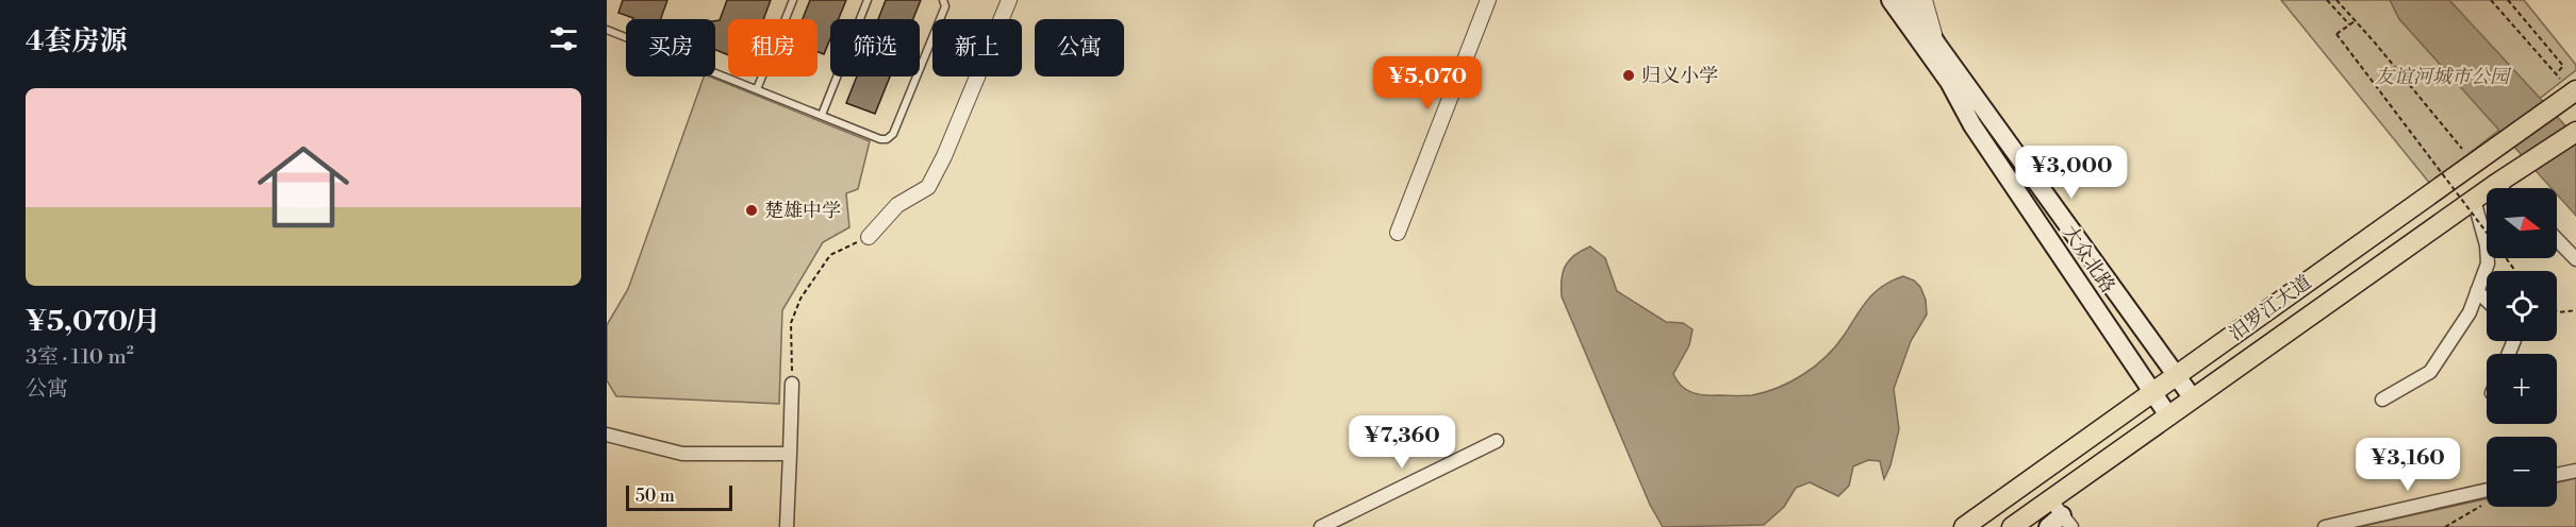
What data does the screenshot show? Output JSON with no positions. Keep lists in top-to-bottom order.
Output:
{
  "streets": {
    "main road": ["大众北路", "汨罗江大道"]
  },
  "crossings": [
    ["大众北路", "汨罗江大道"]
  ],
  "parks": ["友谊河城市公园"],
  "places": ["归义小学", "楚雄中学"],
  "scale_bar": "50 m",
  "north": "right",
  "page": {
    "heading": "4套房源",
    "chip": [
      "买房",
      "租房",
      "筛选",
      "新上",
      "公寓"
    ],
    "price": [
      "¥5,070",
      "¥3,000",
      "¥7,360",
      "¥3,160"
    ],
    "list": [
      {
        "name": "¥5,070/月",
        "note": "3室 · 110 m² · 公寓"
      }
    ],
    "map_buttons": ["+", "−"],
    "scale": "50 m"
  }
}
